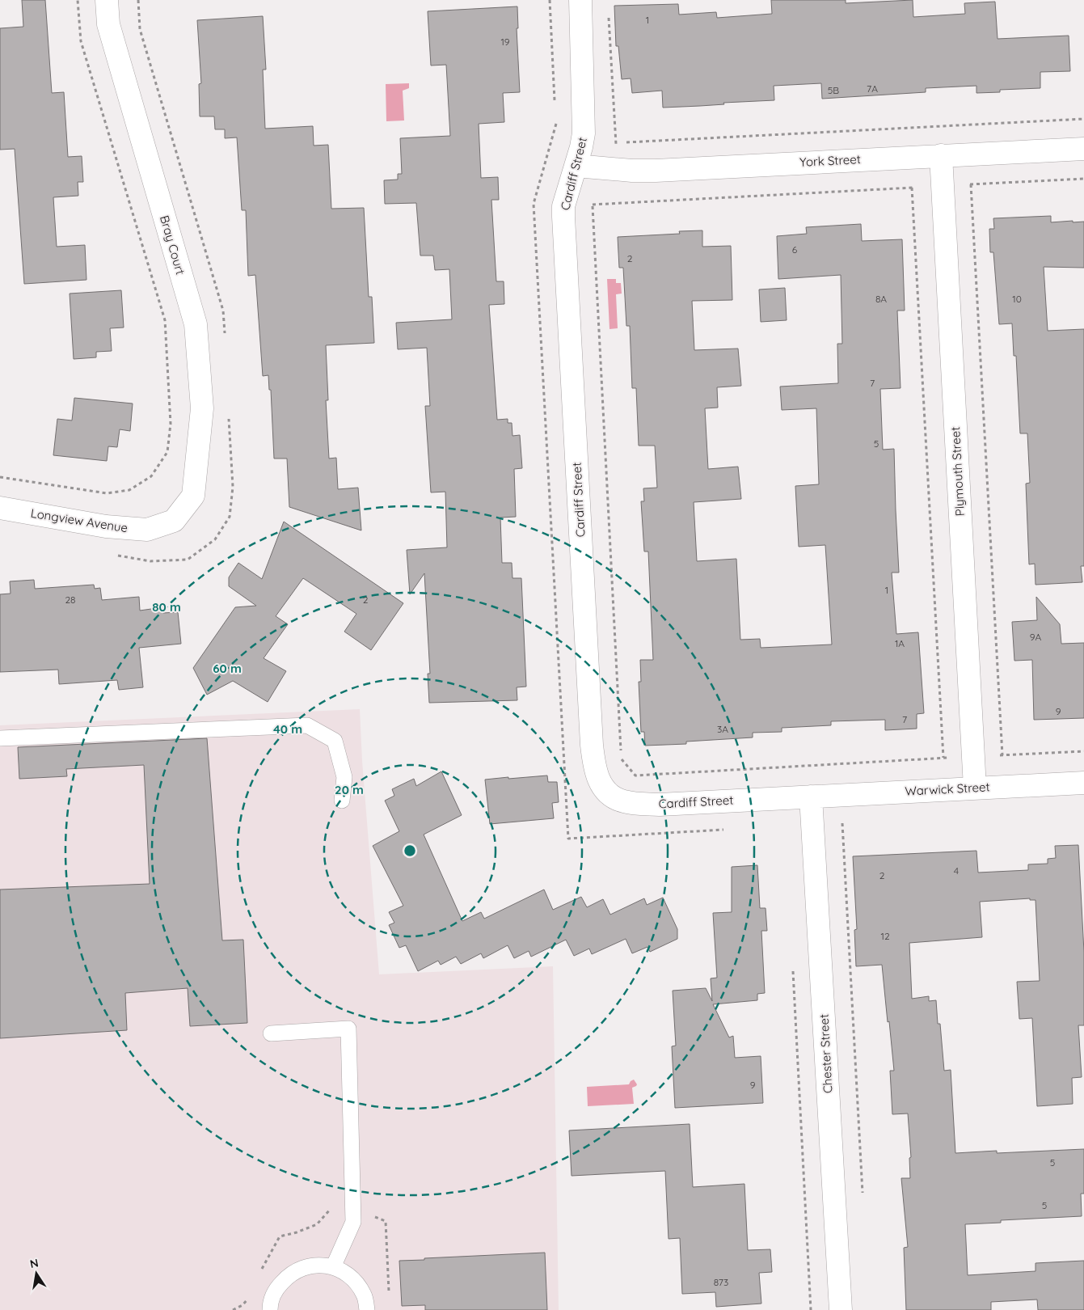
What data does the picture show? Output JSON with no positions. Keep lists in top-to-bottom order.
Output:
{
  "streets": {
    "street": [
      "York Street",
      "Cardiff Street",
      "Bray Court",
      "Plymouth Street",
      "Longview Avenue",
      "Warwick Street",
      "Chester Street"
    ]
  },
  "crossings": [
    ["York Street", "Cardiff Street"],
    ["York Street", "Plymouth Street"],
    ["Cardiff Street", "Warwick Street"],
    ["Cardiff Street", "Chester Street"],
    ["Bray Court", "Longview Avenue"],
    ["Plymouth Street", "Warwick Street"],
    ["Warwick Street", "Chester Street"]
  ],
  "house_numbers": [
    "1",
    "19",
    "7A",
    "5B",
    "6",
    "2",
    "8A",
    "10",
    "7",
    "5",
    "1",
    "28",
    "2",
    "9A",
    "1A",
    "9",
    "7",
    "3A",
    "4",
    "2",
    "12",
    "9",
    "5",
    "5",
    "873"
  ],
  "north": "top",
  "rings": [
    "80 m",
    "60 m",
    "40 m",
    "20 m"
  ]
}
